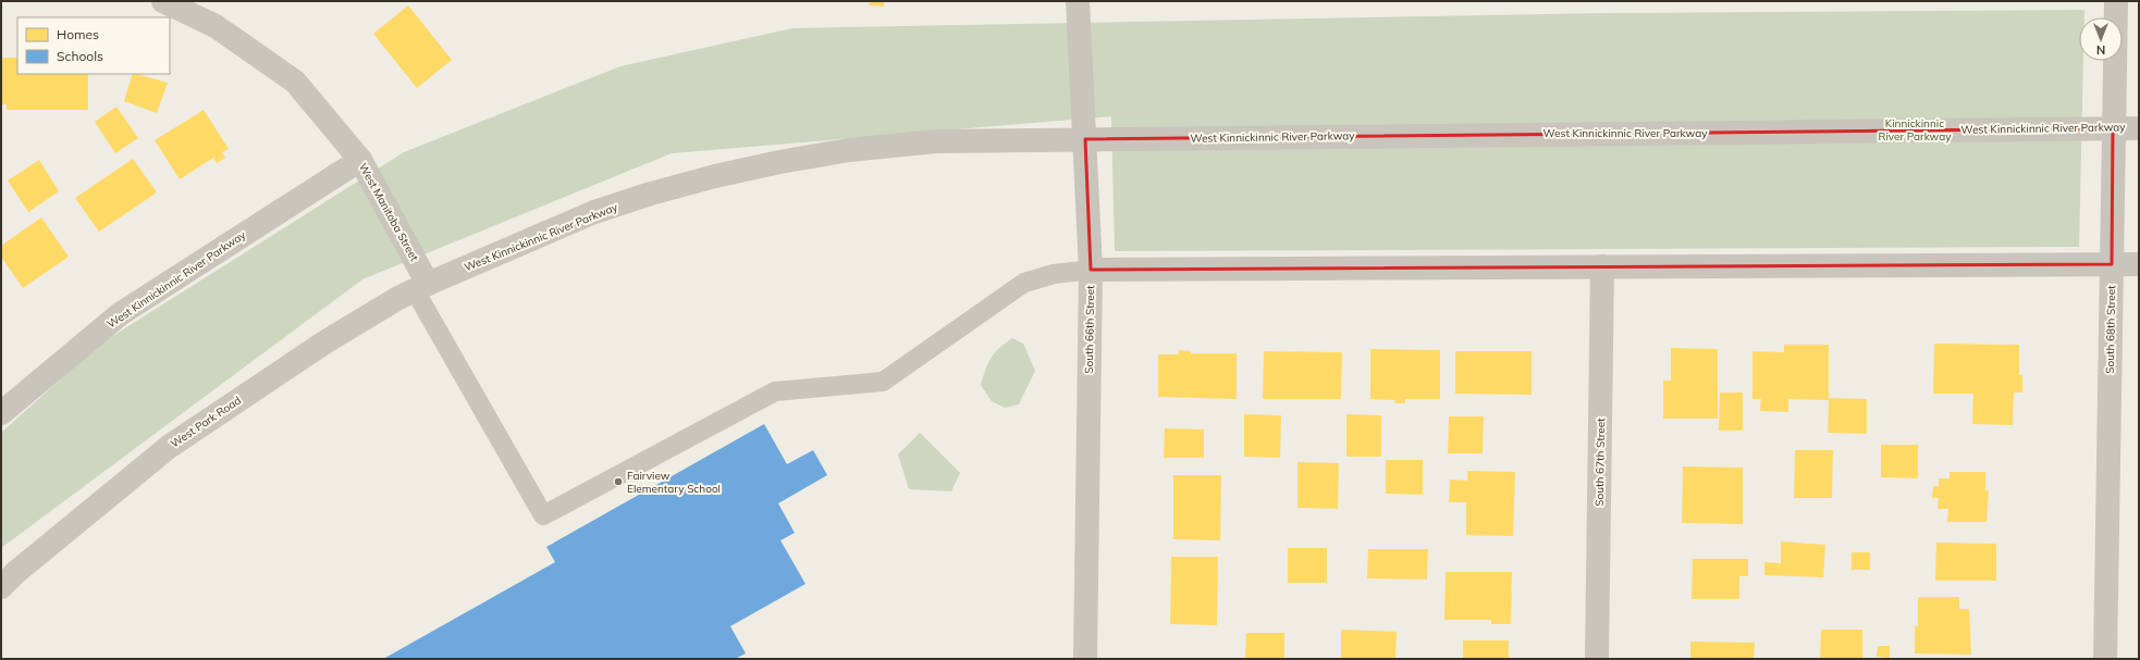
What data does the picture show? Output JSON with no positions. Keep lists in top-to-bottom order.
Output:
{
  "streets": {
    "street": [
      "West Kinnickinnic River Parkway",
      "West Manitoba Street",
      "South 66th Street",
      "South 68th Street",
      "West Park Road",
      "South 67th Street"
    ]
  },
  "crossings": [
    ["West Kinnickinnic River Parkway", "West Manitoba Street"],
    ["West Kinnickinnic River Parkway", "South 66th Street"],
    ["West Kinnickinnic River Parkway", "South 68th Street"],
    ["West Kinnickinnic River Parkway", "West Park Road"],
    ["West Manitoba Street", "West Park Road"]
  ],
  "parks": ["Kinnickinnic River Parkway"],
  "places": ["Fairview Elementary School"],
  "legend": ["Homes", "Schools"],
  "north": "bottom"
}
